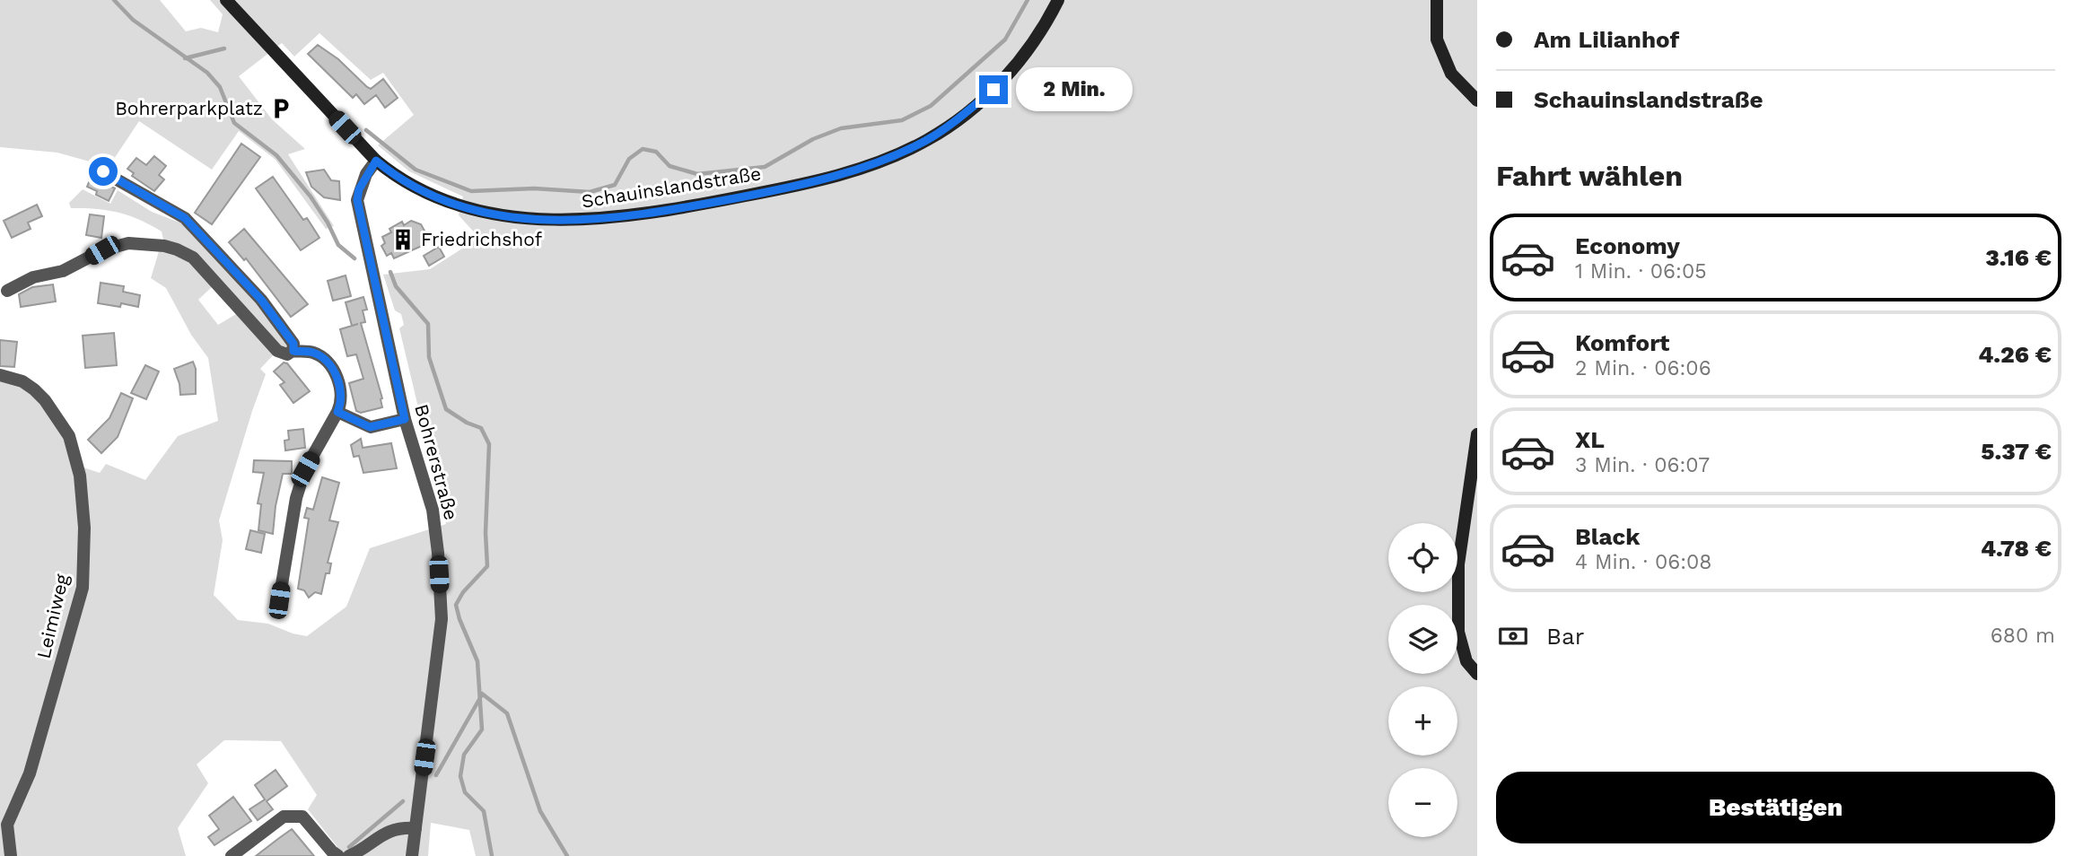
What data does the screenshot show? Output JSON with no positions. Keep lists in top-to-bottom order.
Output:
{
  "streets": {
    "main road": ["Schauinslandstraße"],
    "street": ["Bohrerstraße", "Leimiweg"]
  },
  "crossings": [
    ["Schauinslandstraße", "Bohrerstraße"]
  ],
  "places": {
    "parking": ["Bohrerparkplatz"],
    "building": ["Friedrichshof"]
  },
  "page": {
    "banner": ["Am Lilianhof", "Schauinslandstraße"],
    "bubble": "2 Min.",
    "heading": "Fahrt wählen",
    "list": [
      {
        "name": "Economy",
        "note": "1 Min. · 06:05",
        "value": "3.16 €"
      },
      {
        "name": "Komfort",
        "note": "2 Min. · 06:06",
        "value": "4.26 €"
      },
      {
        "name": "XL",
        "note": "3 Min. · 06:07",
        "value": "5.37 €"
      },
      {
        "name": "Black",
        "note": "4 Min. · 06:08",
        "value": "4.78 €"
      }
    ],
    "map_buttons": ["+", "−"],
    "pay": ["Bar", "680 m"],
    "buttons": "Bestätigen"
  }
}
